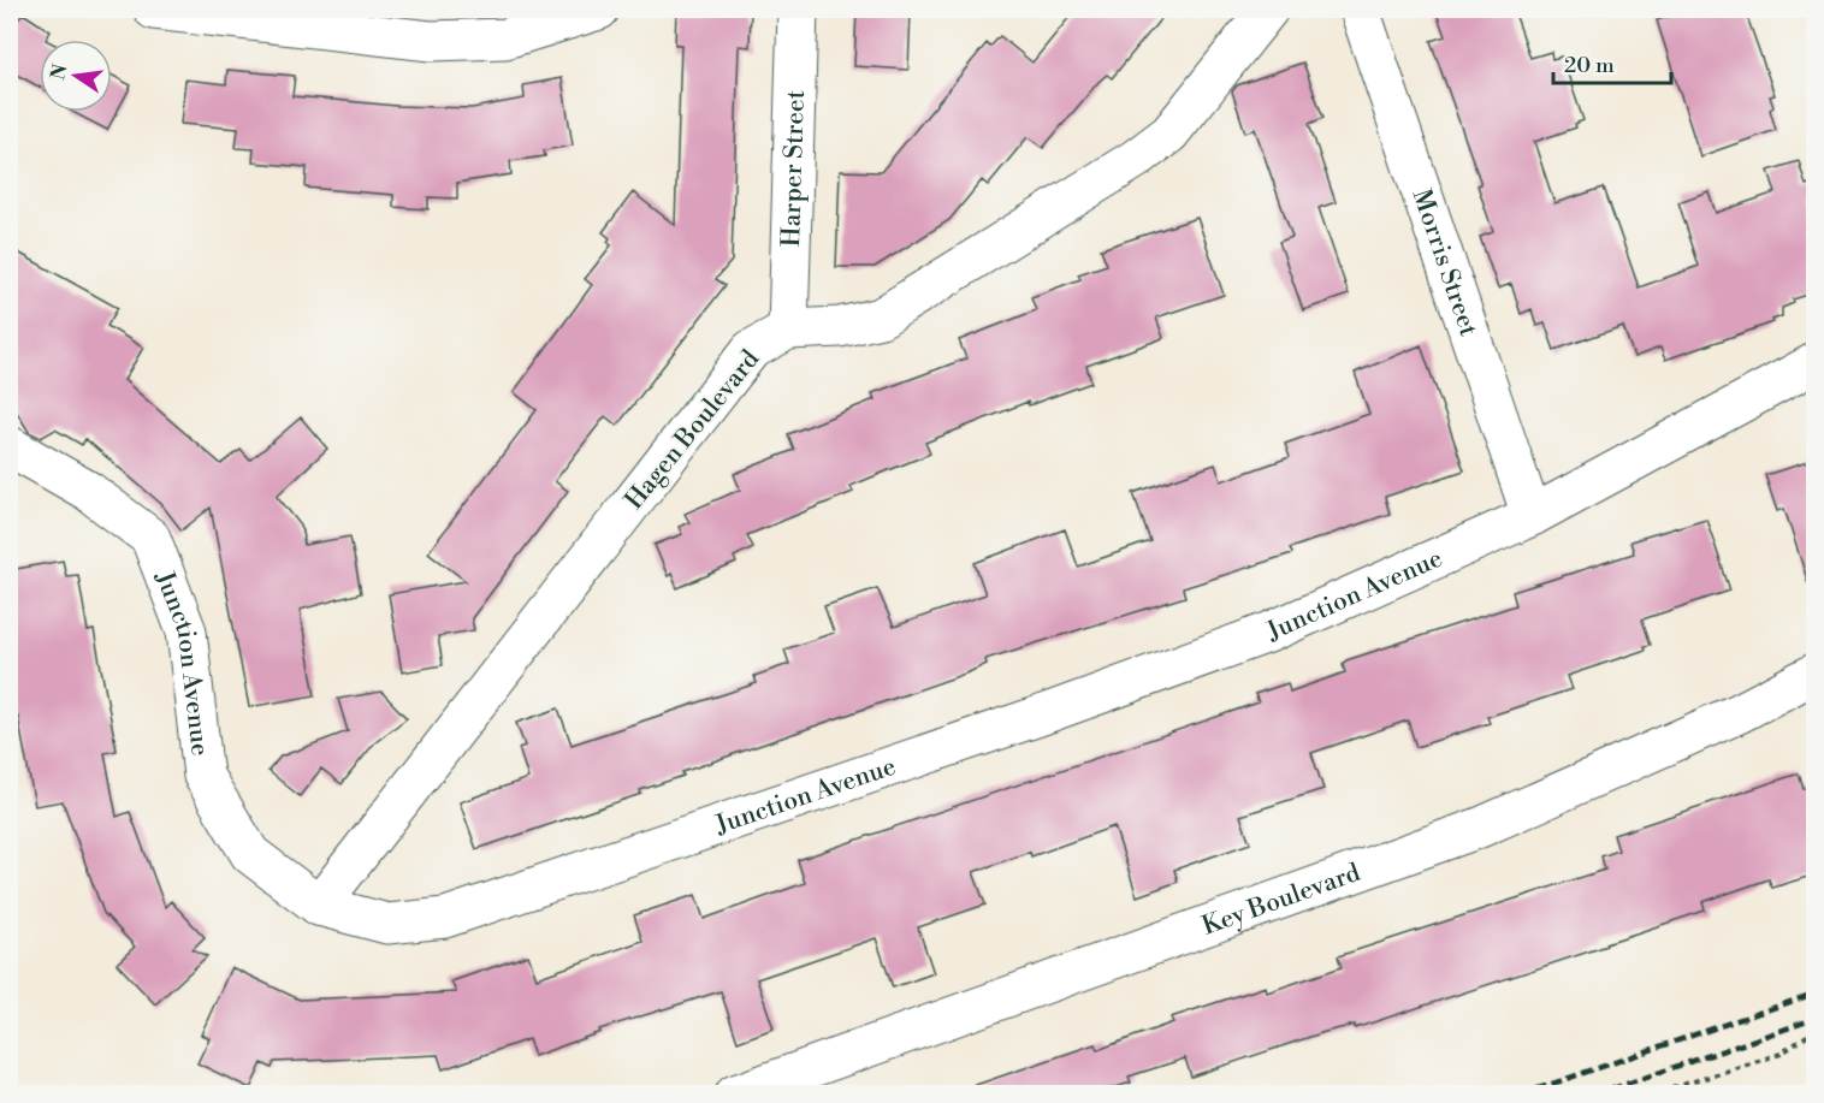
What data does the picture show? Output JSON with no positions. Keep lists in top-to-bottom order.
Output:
{
  "streets": {
    "street": [
      "Harper Street",
      "Morris Street",
      "Hagen Boulevard",
      "Junction Avenue",
      "Key Boulevard"
    ]
  },
  "crossings": [
    ["Harper Street", "Hagen Boulevard"],
    ["Morris Street", "Junction Avenue"],
    ["Hagen Boulevard", "Junction Avenue"]
  ],
  "scale_bar": "20 m",
  "north": "left"
}
